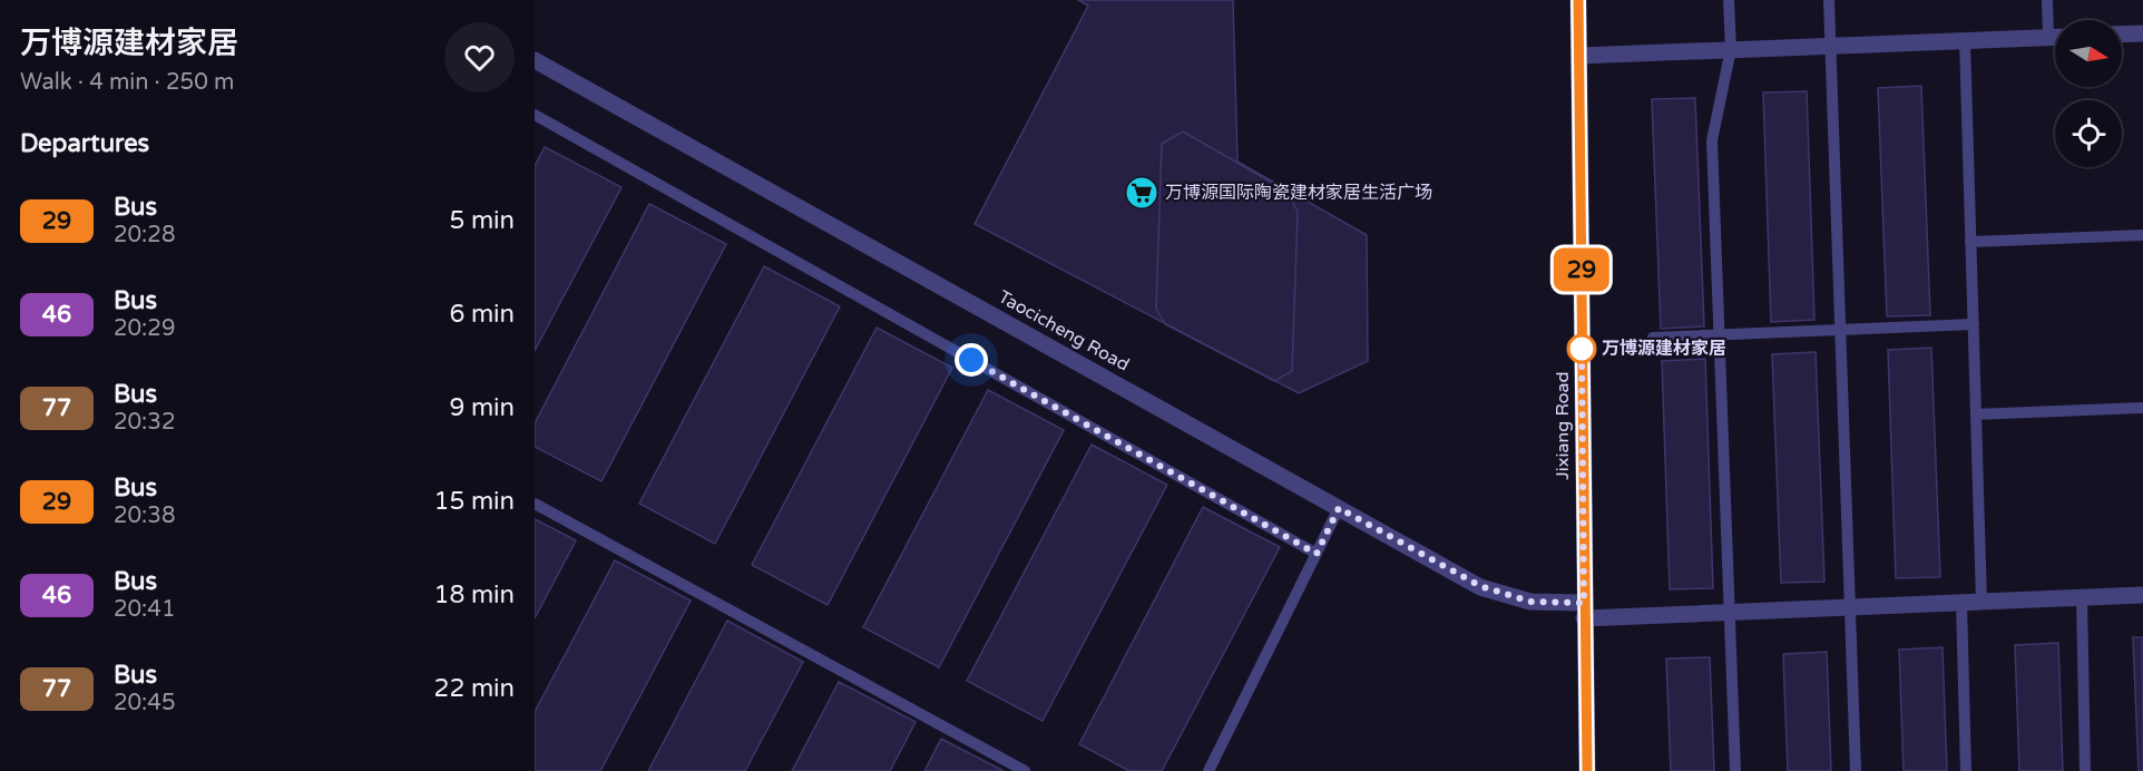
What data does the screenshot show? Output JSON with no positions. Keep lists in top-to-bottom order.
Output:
{
  "streets": {
    "street": ["Taocicheng Road", "Jixiang Road"]
  },
  "crossings": [
    ["Taocicheng Road", "Jixiang Road"]
  ],
  "places": {
    "supermarket": ["万博源国际陶瓷建材家居生活广场"],
    "other": ["万博源建材家居"]
  },
  "lines": ["bus line 29"],
  "north": "right",
  "page": {
    "heading": [
      ["万博源建材家居", "Walk · 4 min · 250 m"],
      "Departures"
    ],
    "on_map": "29",
    "list": [
      {
        "mark": "29",
        "name": "Bus",
        "note": "20:28",
        "value": "5 min"
      },
      {
        "mark": "46",
        "name": "Bus",
        "note": "20:29",
        "value": "6 min"
      },
      {
        "mark": "77",
        "name": "Bus",
        "note": "20:32",
        "value": "9 min"
      },
      {
        "mark": "29",
        "name": "Bus",
        "note": "20:38",
        "value": "15 min"
      },
      {
        "mark": "46",
        "name": "Bus",
        "note": "20:41",
        "value": "18 min"
      },
      {
        "mark": "77",
        "name": "Bus",
        "note": "20:45",
        "value": "22 min"
      }
    ]
  }
}
